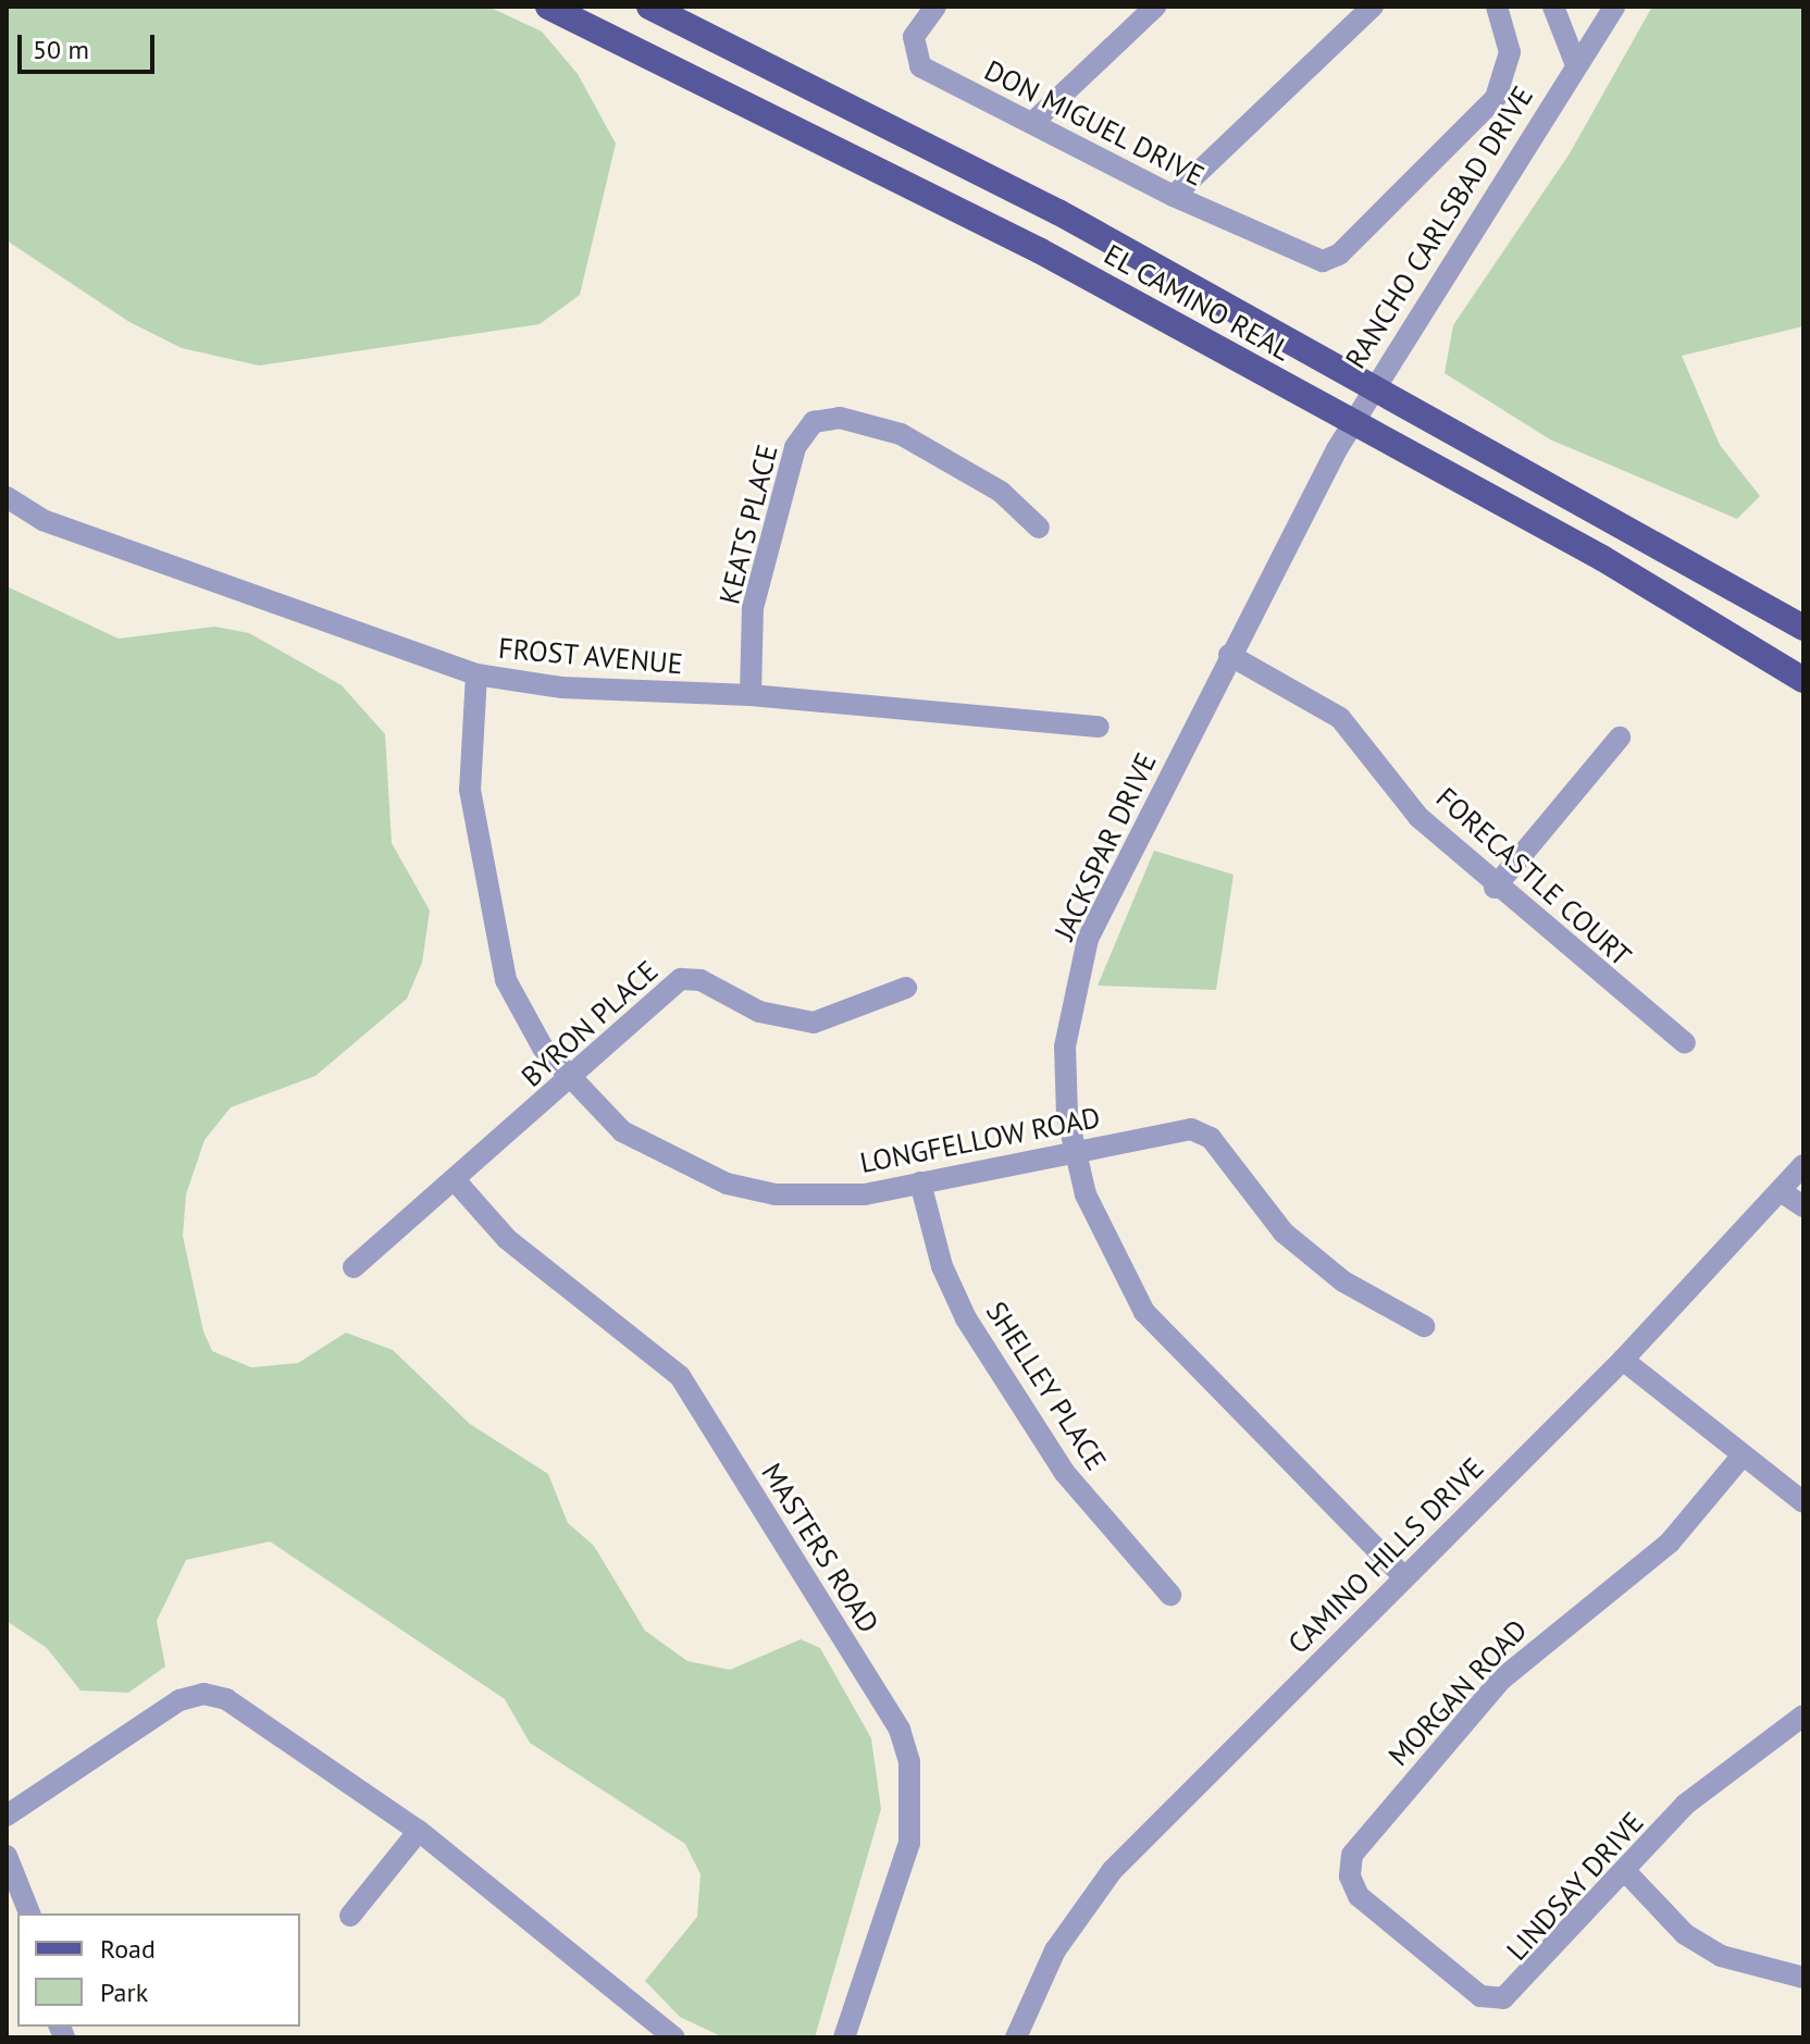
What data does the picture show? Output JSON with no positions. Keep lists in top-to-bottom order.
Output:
{
  "streets": {
    "main road": ["EL CAMINO REAL"],
    "street": [
      "DON MIGUEL DRIVE",
      "RANCHO CARLSBAD DRIVE",
      "KEATS PLACE",
      "FROST AVENUE",
      "JACKSPAR DRIVE",
      "FORECASTLE COURT",
      "BYRON PLACE",
      "LONGFELLOW ROAD",
      "SHELLEY PLACE",
      "MASTERS ROAD",
      "CAMINO HILLS DRIVE",
      "MORGAN ROAD",
      "LINDSAY DRIVE"
    ]
  },
  "crossings": [
    ["RANCHO CARLSBAD DRIVE", "EL CAMINO REAL"],
    ["RANCHO CARLSBAD DRIVE", "JACKSPAR DRIVE"],
    ["EL CAMINO REAL", "JACKSPAR DRIVE"],
    ["KEATS PLACE", "FROST AVENUE"],
    ["FROST AVENUE", "LONGFELLOW ROAD"],
    ["JACKSPAR DRIVE", "FORECASTLE COURT"],
    ["JACKSPAR DRIVE", "LONGFELLOW ROAD"],
    ["JACKSPAR DRIVE", "CAMINO HILLS DRIVE"],
    ["BYRON PLACE", "LONGFELLOW ROAD"],
    ["BYRON PLACE", "MASTERS ROAD"],
    ["LONGFELLOW ROAD", "SHELLEY PLACE"],
    ["MORGAN ROAD", "LINDSAY DRIVE"]
  ],
  "legend": ["Road", "Park"],
  "scale_bar": "50 m"
}
